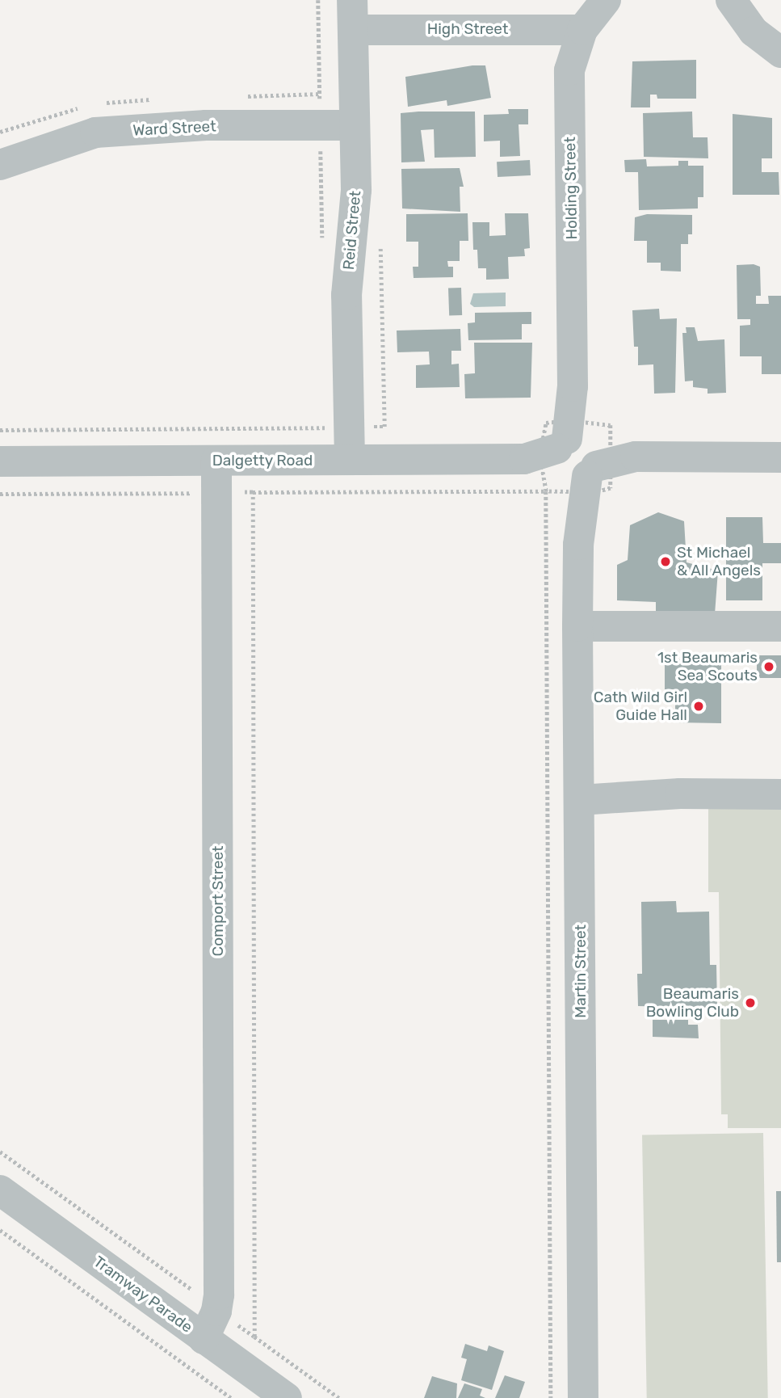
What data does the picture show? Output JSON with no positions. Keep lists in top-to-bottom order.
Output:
{
  "streets": {
    "street": [
      "High Street",
      "Ward Street",
      "Holding Street",
      "Reid Street",
      "Dalgetty Road",
      "Comport Street",
      "Martin Street",
      "Tramway Parade"
    ]
  },
  "crossings": [
    ["High Street", "Holding Street"],
    ["High Street", "Reid Street"],
    ["Ward Street", "Reid Street"],
    ["Holding Street", "Dalgetty Road"],
    ["Holding Street", "Martin Street"],
    ["Reid Street", "Dalgetty Road"],
    ["Dalgetty Road", "Comport Street"],
    ["Dalgetty Road", "Martin Street"],
    ["Comport Street", "Tramway Parade"]
  ],
  "places": [
    "St Michael & All Angels",
    "1st Beaumaris Sea Scouts",
    "Cath Wild Girl Guide Hall",
    "Beaumaris Bowling Club"
  ]
}
